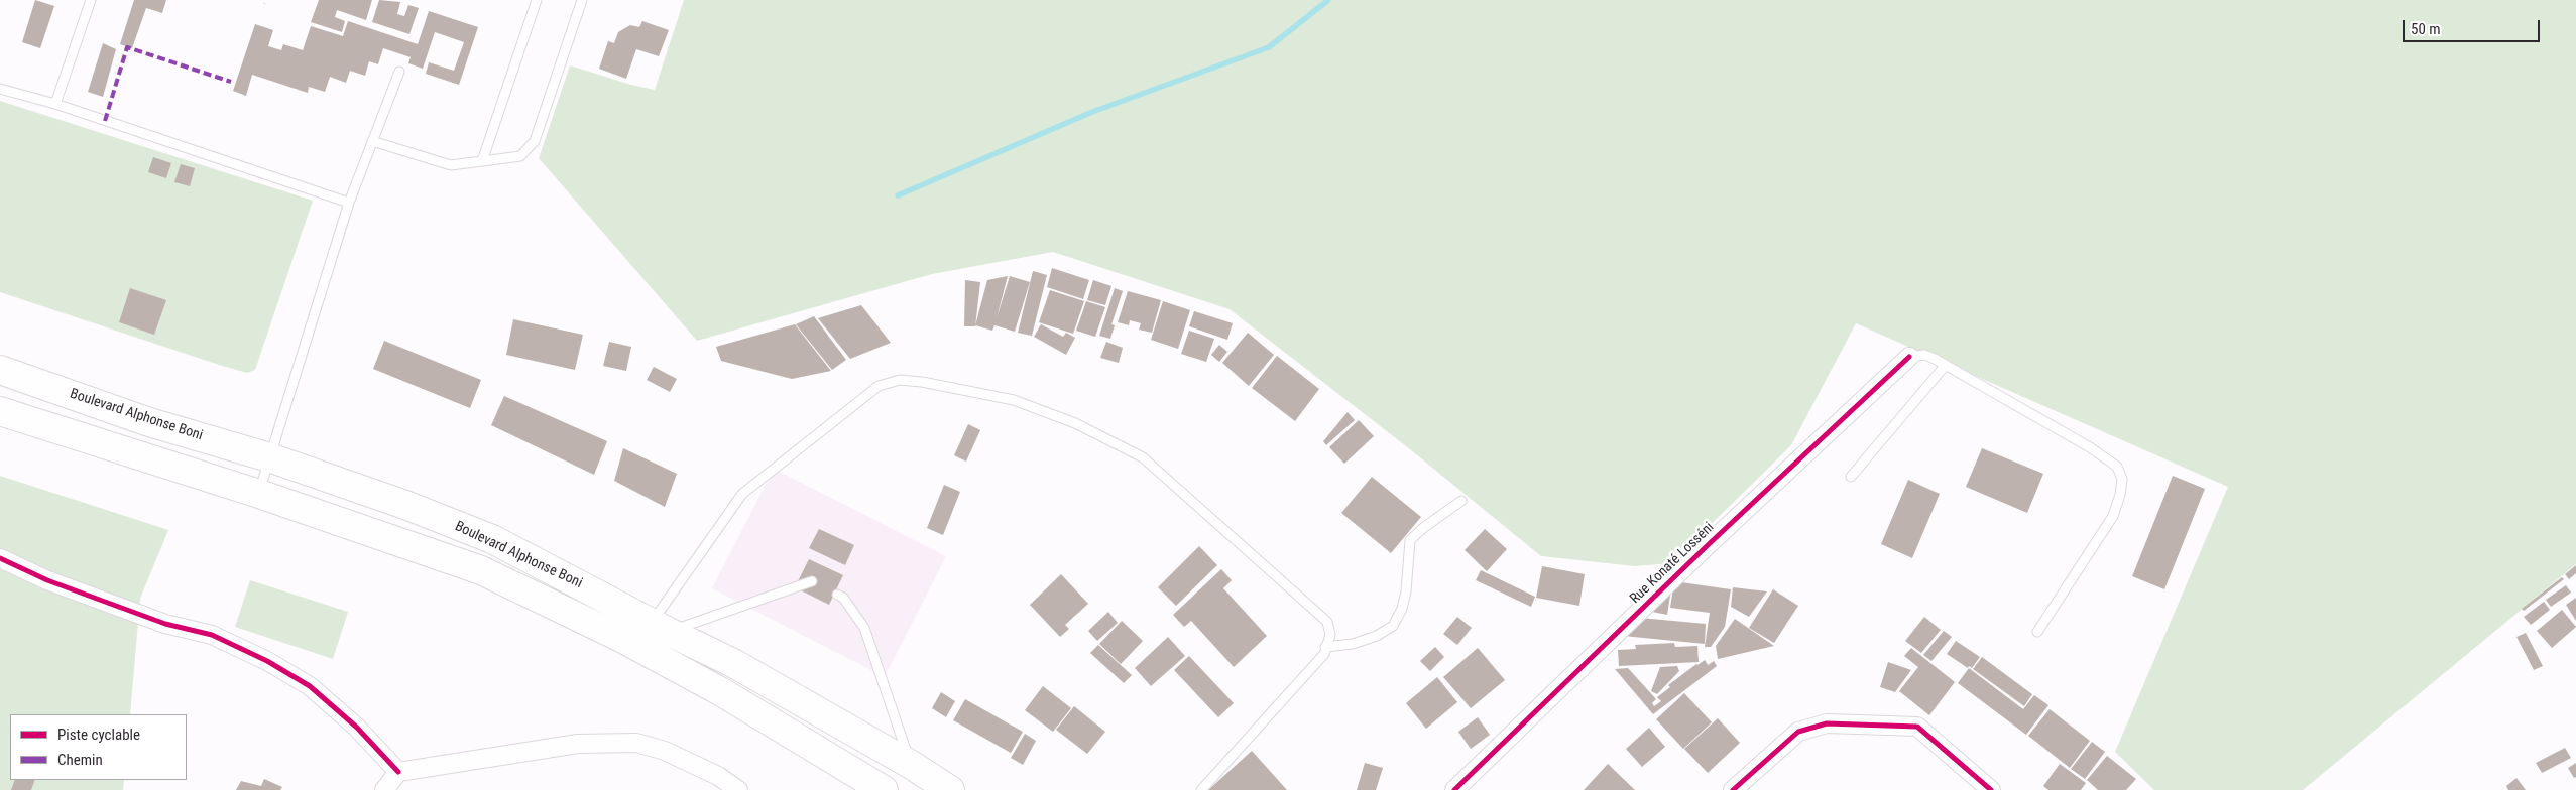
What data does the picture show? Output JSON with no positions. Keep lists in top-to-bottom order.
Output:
{
  "streets": {
    "main road": ["Boulevard Alphonse Boni"],
    "street": ["Rue Konaté Losséni"]
  },
  "legend": ["Piste cyclable", "Chemin"],
  "scale_bar": "50 m"
}
